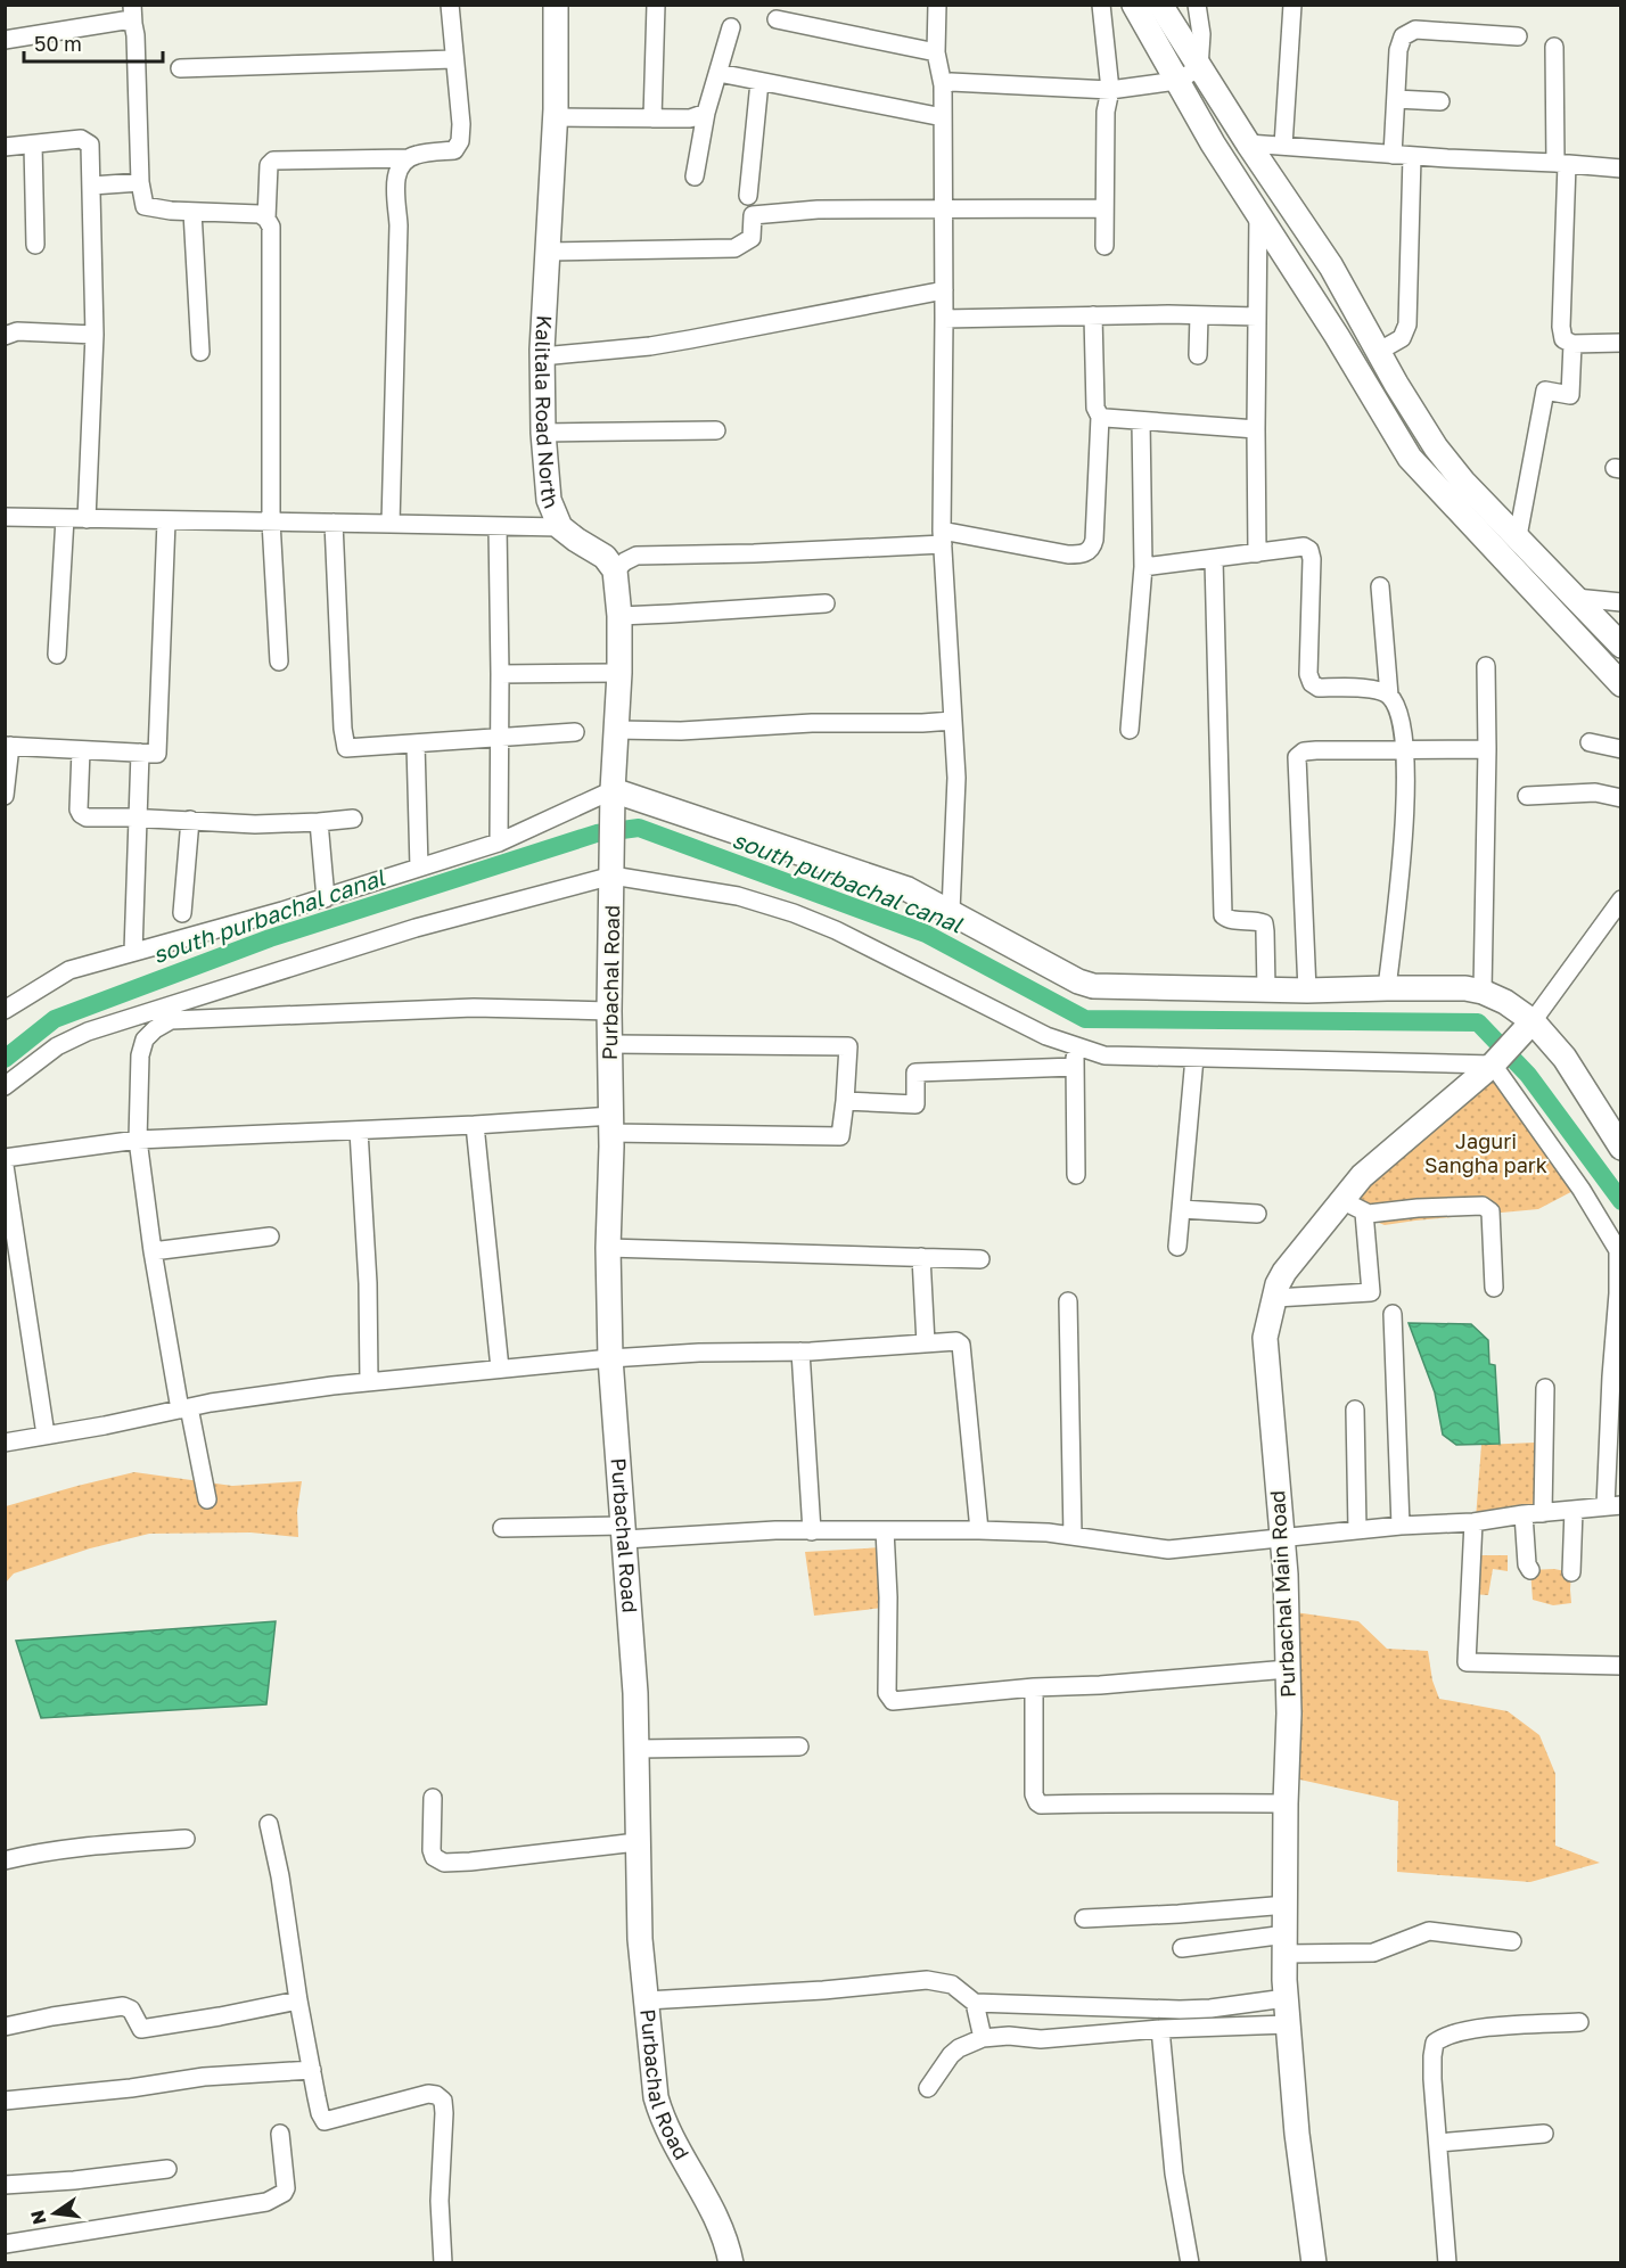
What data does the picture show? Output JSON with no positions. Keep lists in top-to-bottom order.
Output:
{
  "streets": {
    "street": ["Kalitala Road North", "Purbachal Road", "Purbachal Main Road"]
  },
  "water": ["south purbachal canal"],
  "parks": ["Jaguri Sangha park"],
  "scale_bar": "50 m",
  "north": "left"
}
